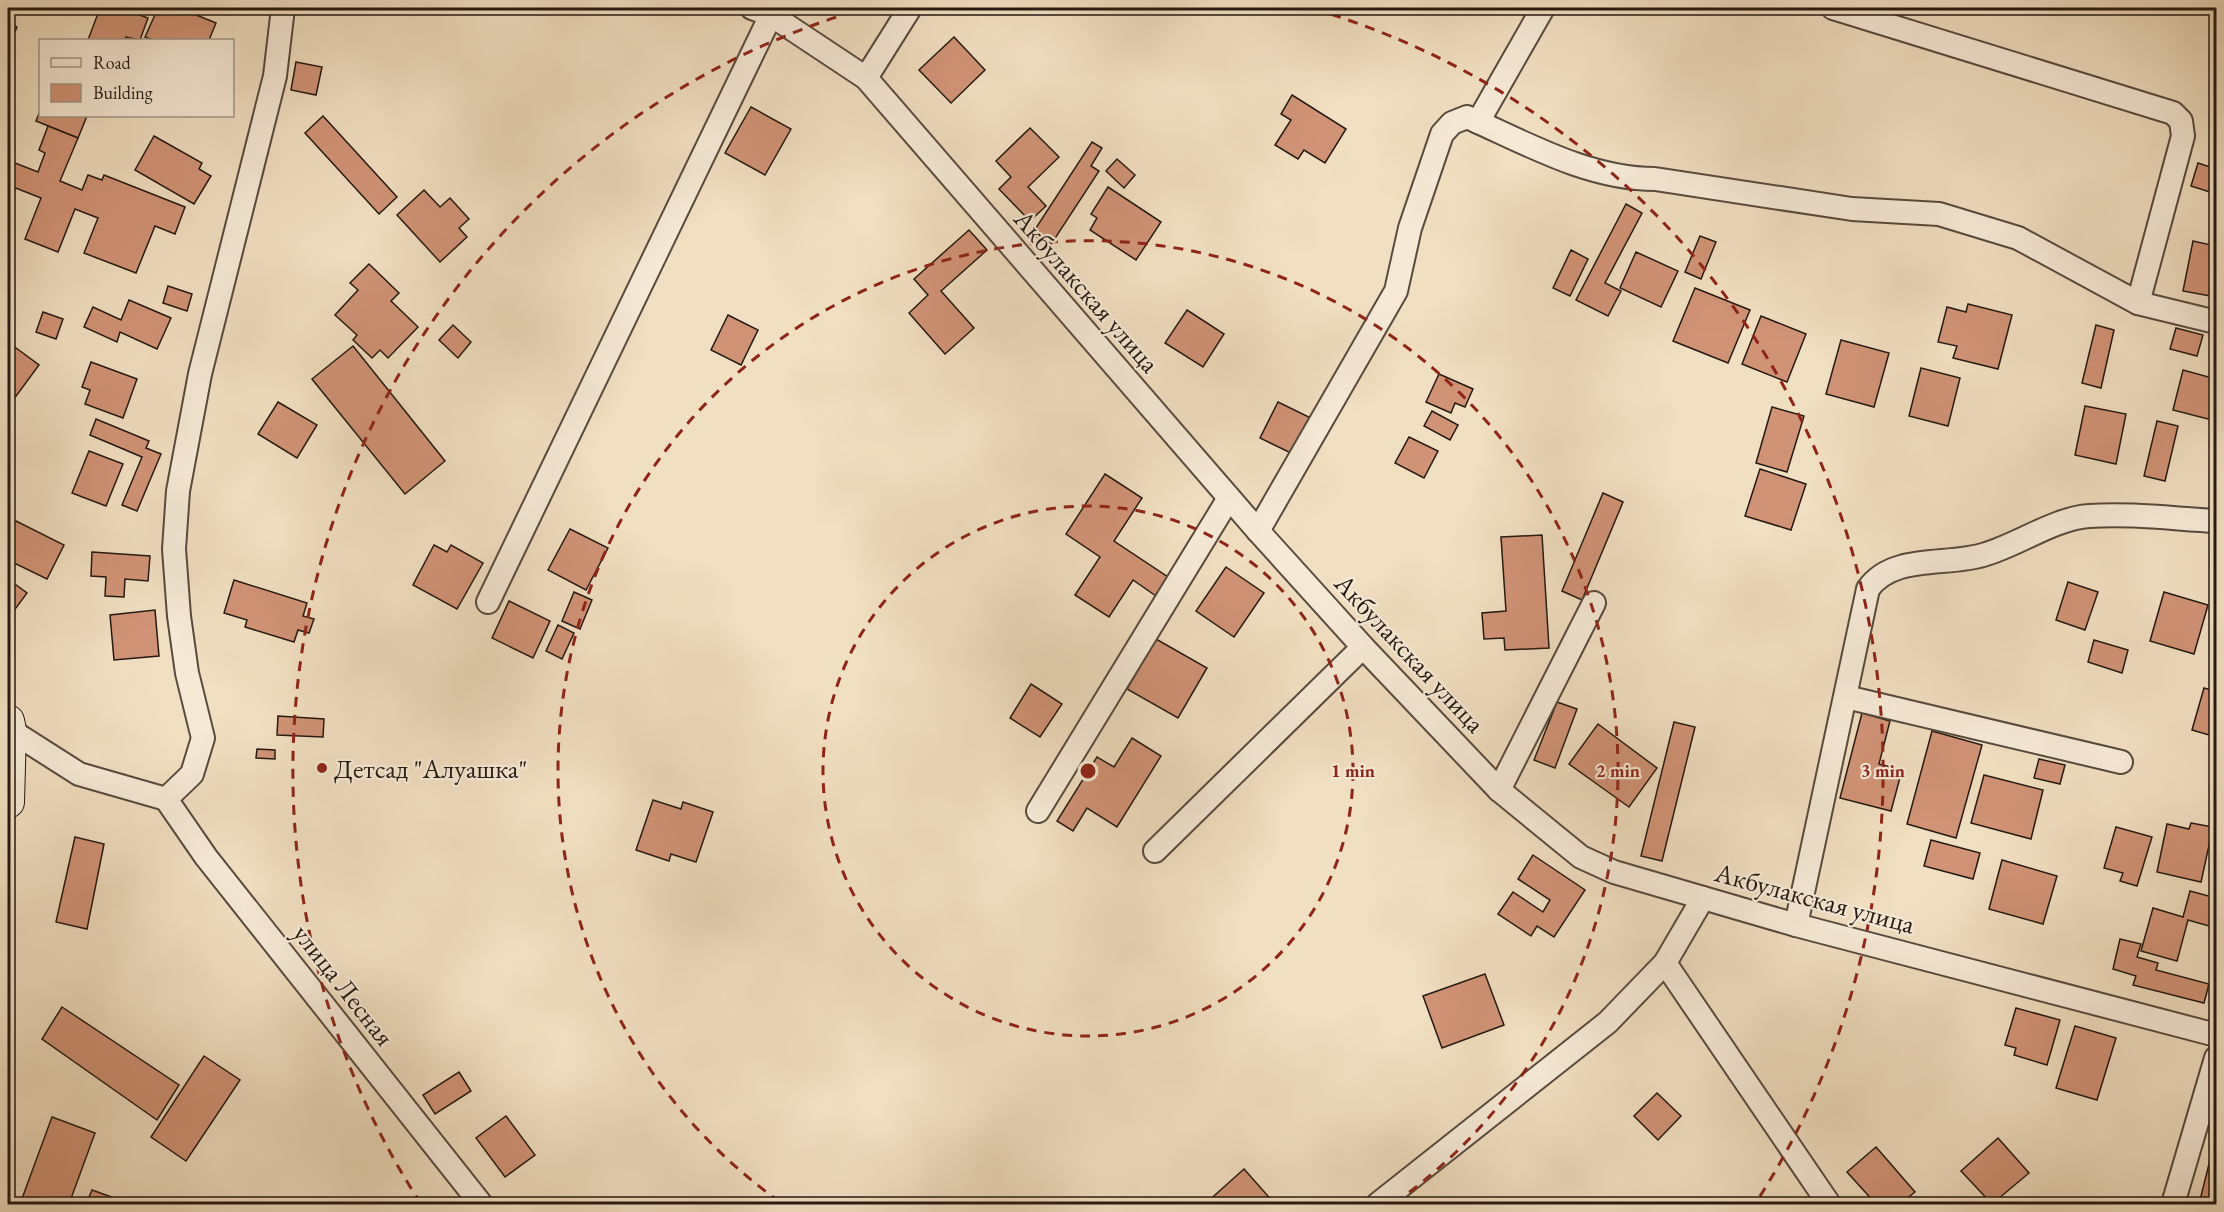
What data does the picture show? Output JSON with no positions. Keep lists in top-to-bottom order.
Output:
{
  "streets": {
    "street": ["Акбулакская улица", "улица Лесная"]
  },
  "places": ["Детсад \"Алуашка\""],
  "legend": ["Road", "Building"],
  "rings": ["1 min", "2 min", "3 min"]
}
